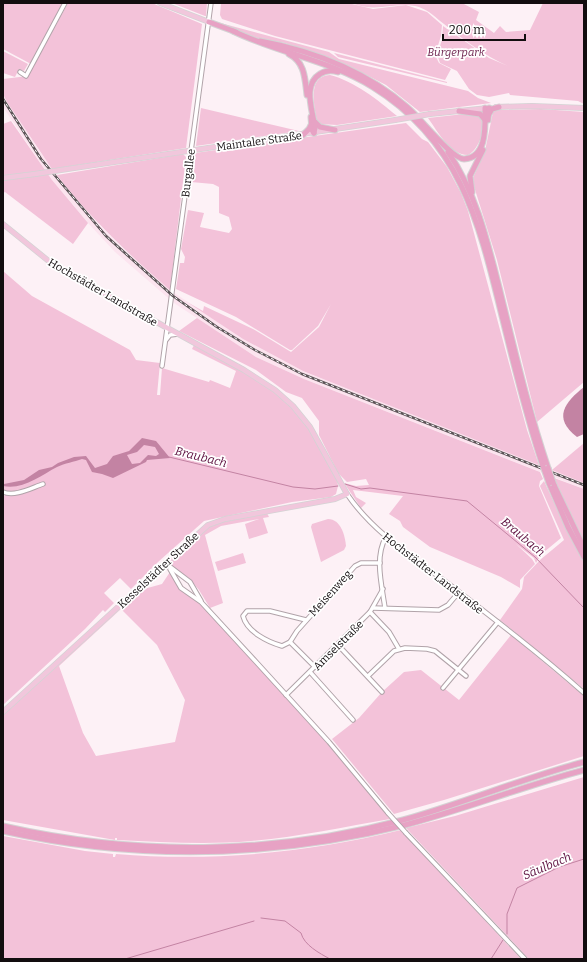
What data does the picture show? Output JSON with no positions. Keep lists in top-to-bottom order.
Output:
{
  "streets": {
    "main road": ["Maintaler Straße", "Hochstädter Landstraße", "Kesselstädter Straße"],
    "street": ["Burgallee", "Meisenweg", "Amselstraße"]
  },
  "crossings": [
    ["Maintaler Straße", "Burgallee"],
    ["Burgallee", "Hochstädter Landstraße"],
    ["Hochstädter Landstraße", "Kesselstädter Straße"]
  ],
  "water": ["Braubach", "Säulbach"],
  "parks": ["Bürgerpark"],
  "scale_bar": "200 m"
}
